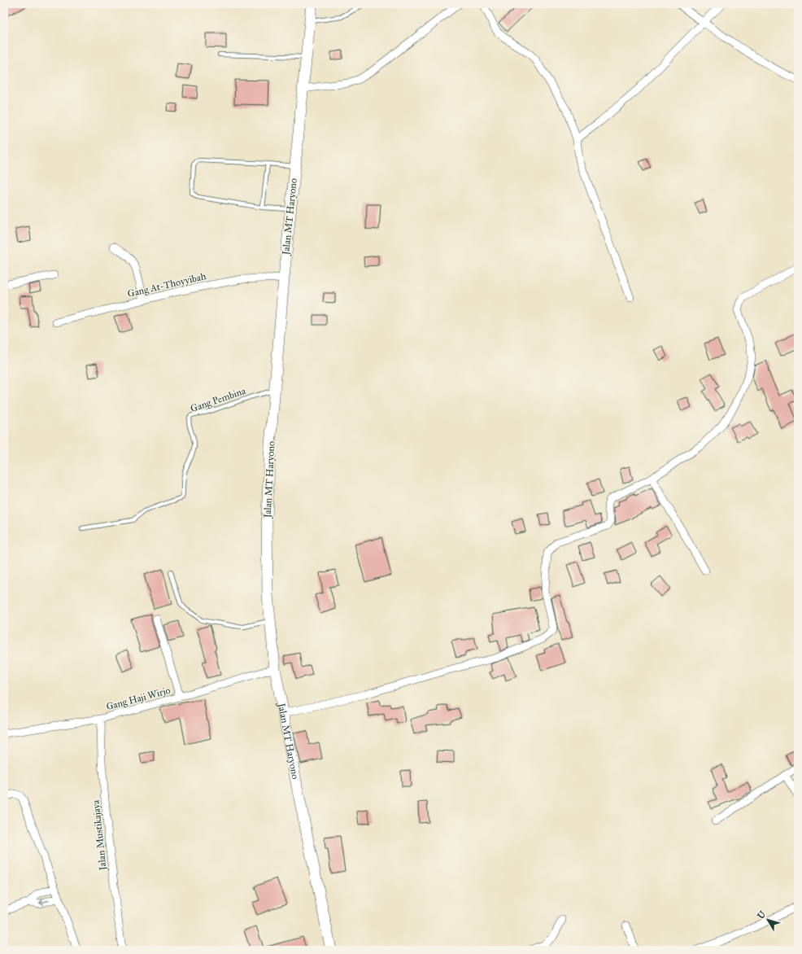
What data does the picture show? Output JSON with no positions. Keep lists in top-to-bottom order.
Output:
{
  "streets": {
    "main road": ["Jalan MT Haryono"],
    "street": ["Gang At-Thoyyibah", "Gang Haji Wirjo", "Jalan Mustikajaya"],
    "lane": ["Gang Pembina"]
  },
  "crossings": [
    ["Jalan MT Haryono", "Gang At-Thoyyibah"],
    ["Jalan MT Haryono", "Gang Pembina"],
    ["Jalan MT Haryono", "Gang Haji Wirjo"],
    ["Gang Haji Wirjo", "Jalan Mustikajaya"]
  ],
  "north": "top left"
}
